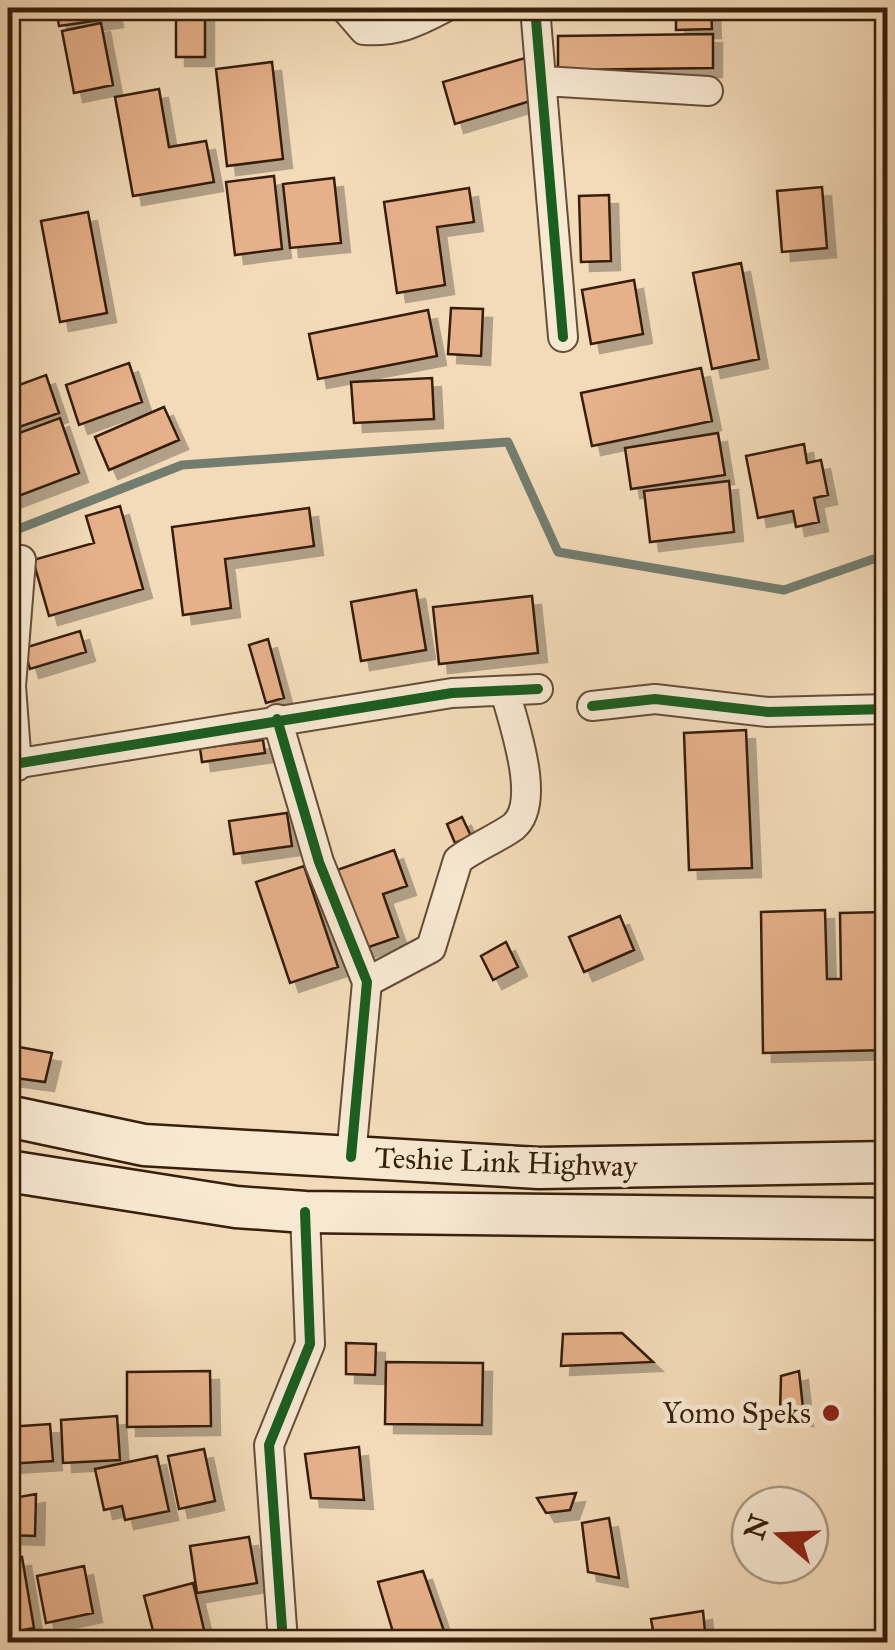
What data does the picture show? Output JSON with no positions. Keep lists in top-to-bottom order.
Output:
{
  "streets": {
    "main road": ["Teshie Link Highway"]
  },
  "places": ["Yomo Speks"],
  "north": "left"
}
